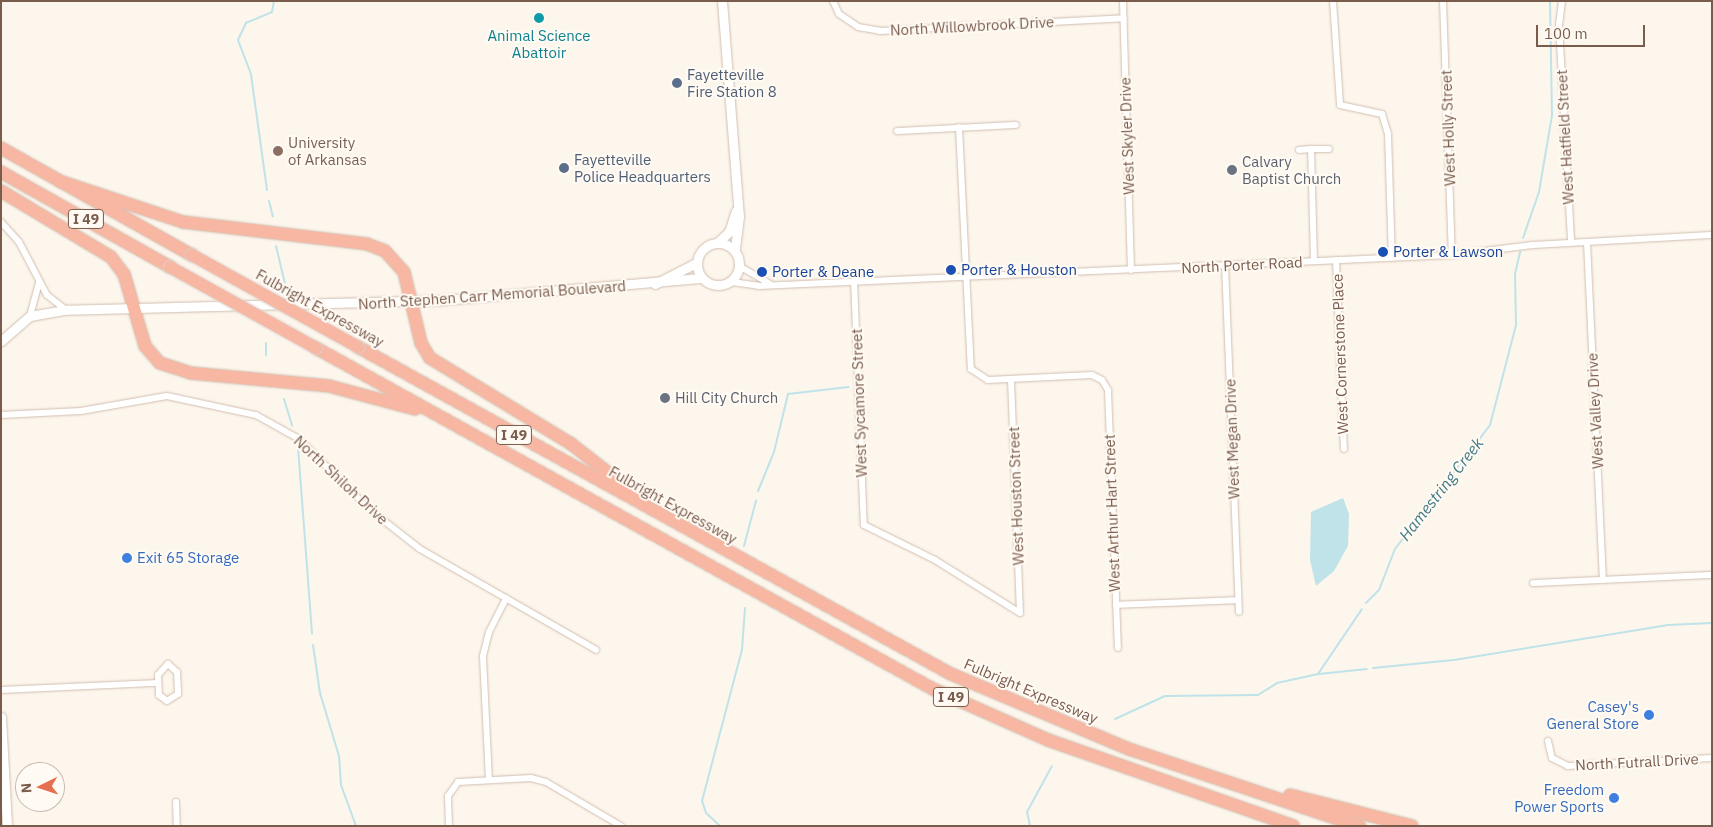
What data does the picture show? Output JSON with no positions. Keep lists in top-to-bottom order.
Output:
{
  "streets": {
    "highway": ["I 49", "Fulbright Expressway"],
    "street": [
      "North Willowbrook Drive",
      "West Holly Street",
      "West Skyler Drive",
      "West Hatfield Street",
      "North Porter Road",
      "North Stephen Carr Memorial Boulevard",
      "West Cornerstone Place",
      "West Sycamore Street",
      "West Valley Drive",
      "West Megan Drive",
      "North Shiloh Drive",
      "West Houston Street",
      "West Arthur Hart Street",
      "North Futrall Drive"
    ]
  },
  "crossings": [
    ["North Willowbrook Drive", "West Skyler Drive"],
    ["West Holly Street", "North Porter Road"],
    ["West Skyler Drive", "North Porter Road"],
    ["West Hatfield Street", "North Porter Road"],
    ["North Porter Road", "North Stephen Carr Memorial Boulevard"],
    ["North Porter Road", "West Cornerstone Place"],
    ["North Porter Road", "West Sycamore Street"],
    ["North Porter Road", "West Valley Drive"],
    ["North Porter Road", "West Megan Drive"],
    ["West Sycamore Street", "West Houston Street"],
    ["West Houston Street", "West Arthur Hart Street"]
  ],
  "water": ["Hamestring Creek"],
  "places": [
    "Animal Science Abattoir",
    "Fayetteville Fire Station 8",
    "University of Arkansas",
    "Fayetteville Police Headquarters",
    "Calvary Baptist Church",
    "Porter & Lawson",
    "Porter & Houston",
    "Porter & Deane",
    "Hill City Church",
    "Exit 65 Storage",
    "Casey's General Store",
    "Freedom Power Sports"
  ],
  "scale_bar": "100 m",
  "north": "left"
}
